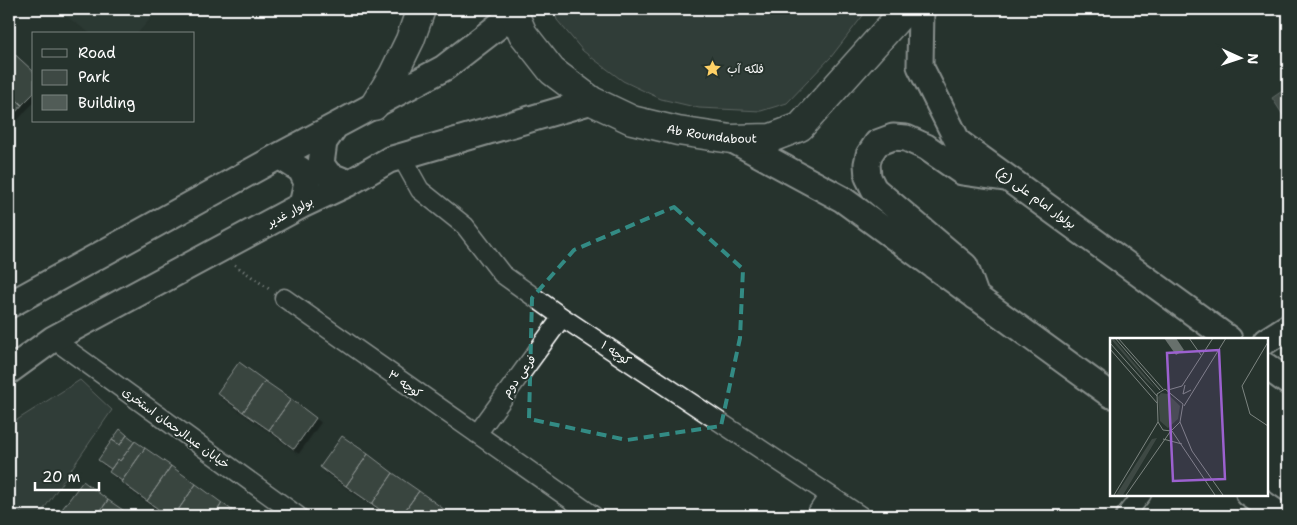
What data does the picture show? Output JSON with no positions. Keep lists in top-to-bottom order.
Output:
{
  "streets": {
    "main road": ["Ab Roundabout"],
    "street": [
      "بولوار امام علی (ع)",
      "بولوار غدیر",
      "کوچه ۱",
      "فرعی دوم",
      "کوچه ۳",
      "خیابان عبدالرحمان استخری"
    ]
  },
  "crossings": [
    ["Ab Roundabout", "بولوار غدیر"],
    ["بولوار غدیر", "کوچه ۱"],
    ["بولوار غدیر", "خیابان عبدالرحمان استخری"],
    ["کوچه ۱", "فرعی دوم"],
    ["فرعی دوم", "کوچه ۳"]
  ],
  "places": {
    "place": ["فلکه آب"]
  },
  "legend": ["Road", "Park", "Building"],
  "scale_bar": "20 m",
  "north": "right"
}
